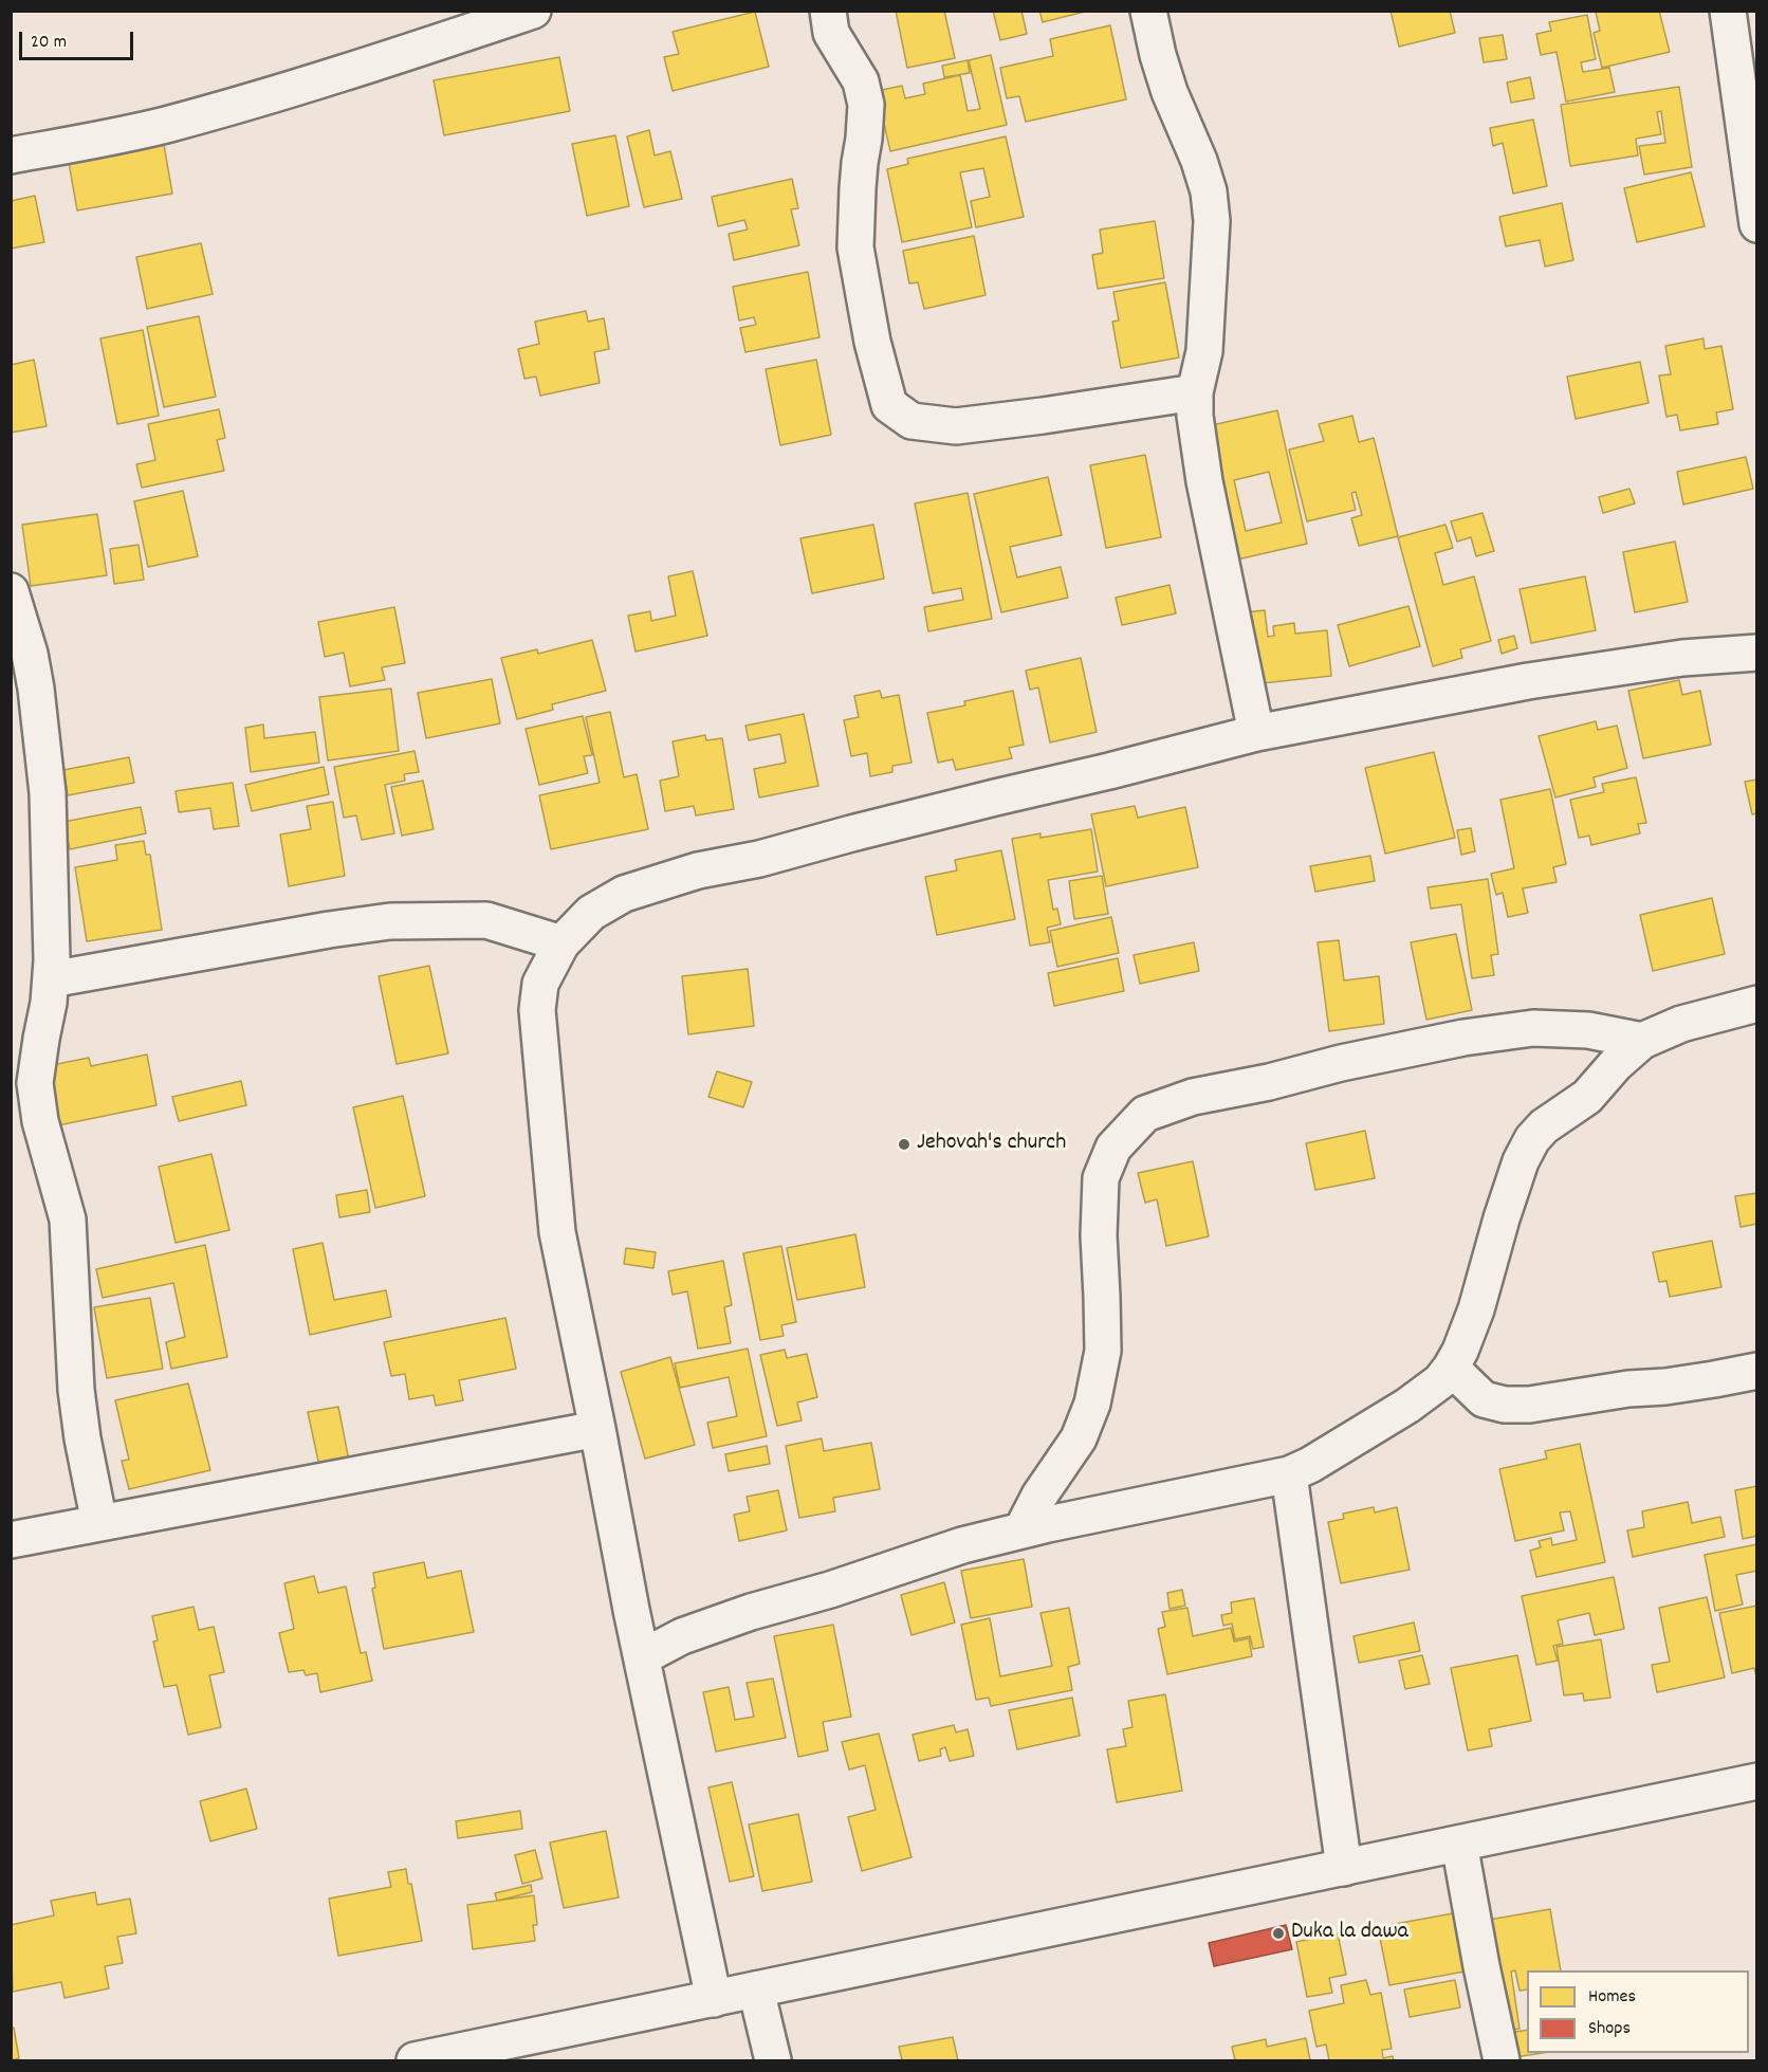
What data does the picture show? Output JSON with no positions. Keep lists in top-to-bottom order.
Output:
{
  "places": ["Jehovah's church", "Duka la dawa"],
  "legend": ["Homes", "Shops"],
  "scale_bar": "20 m"
}
